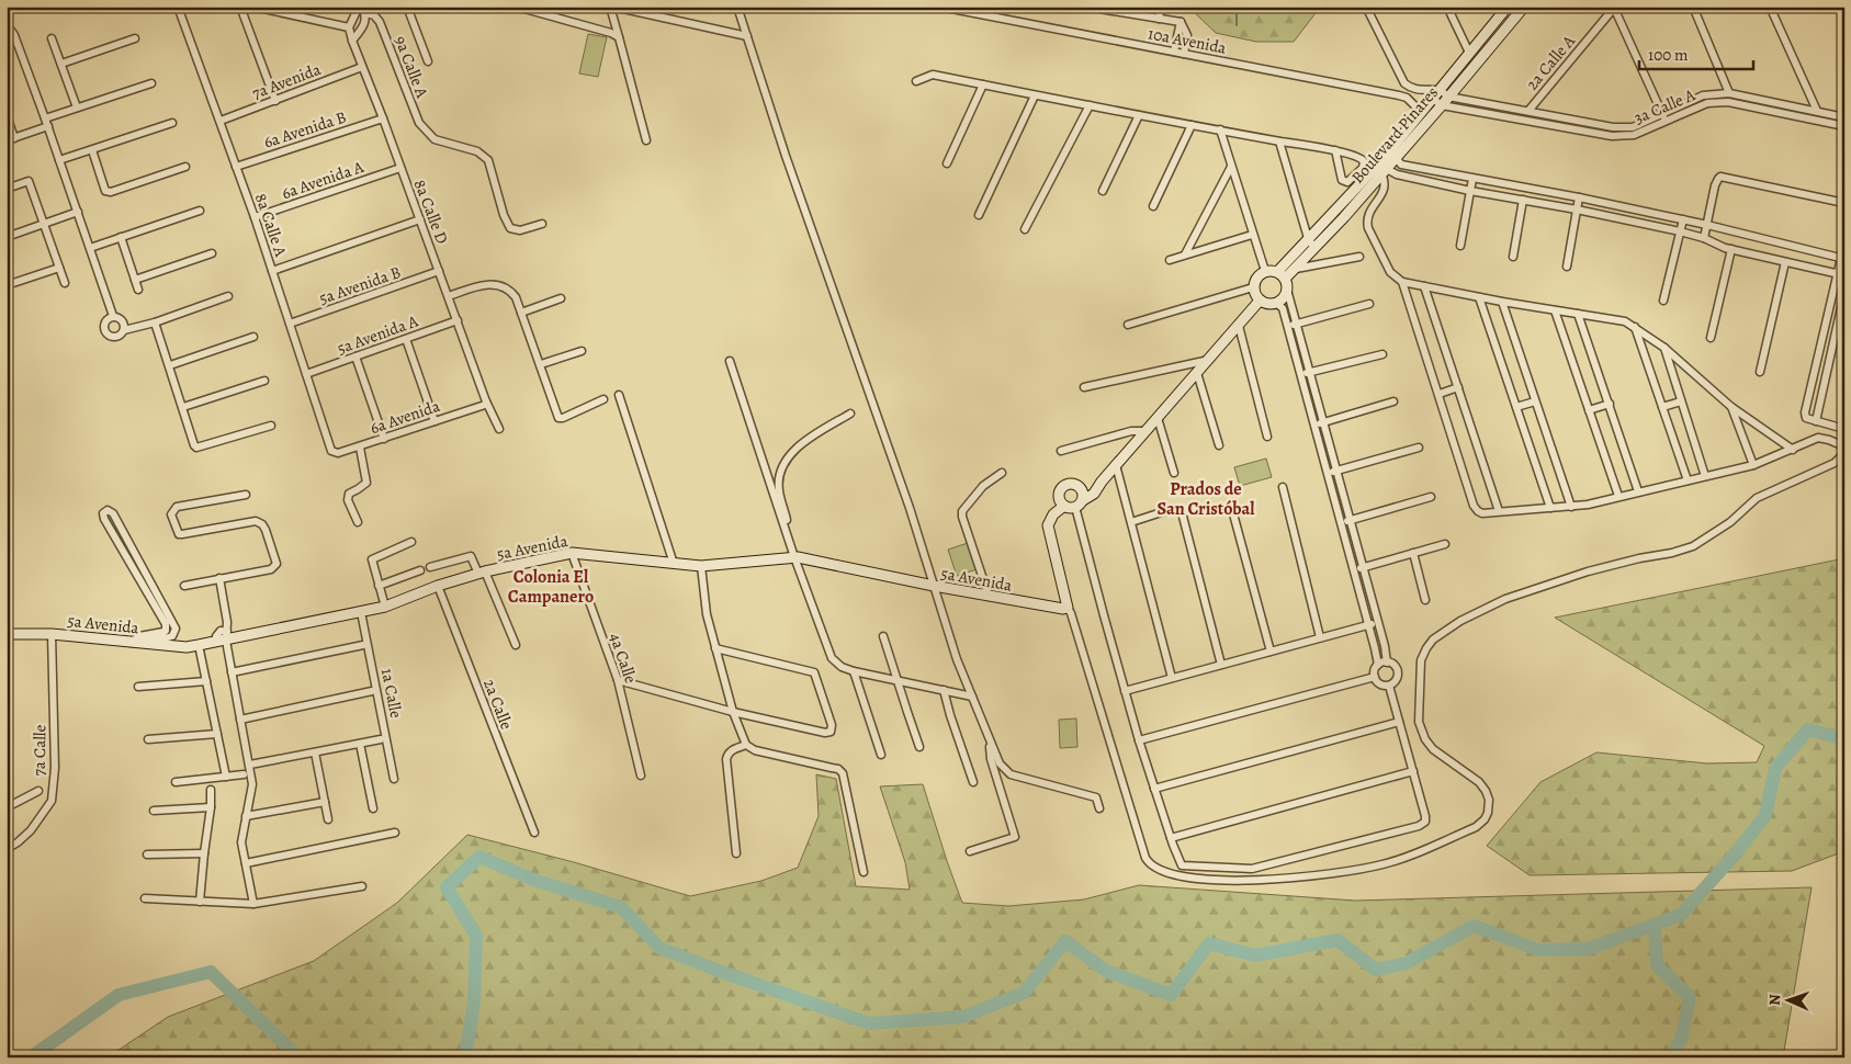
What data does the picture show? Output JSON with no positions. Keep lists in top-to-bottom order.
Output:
{
  "streets": {
    "street": [
      "10a Avenida",
      "2a Calle A",
      "9a Calle A",
      "7a Avenida",
      "3a Calle A",
      "6a Avenida B",
      "Boulevard Pinares",
      "6a Avenida A",
      "8a Calle D",
      "8a Calle A",
      "5a Avenida B",
      "5a Avenida A",
      "6a Avenida",
      "5a Avenida",
      "4a Calle",
      "1a Calle",
      "2a Calle",
      "7a Calle"
    ]
  },
  "crossings": [
    ["10a Avenida", "Boulevard Pinares"],
    ["2a Calle A", "3a Calle A"],
    ["7a Avenida", "8a Calle D"],
    ["7a Avenida", "8a Calle A"],
    ["3a Calle A", "Boulevard Pinares"],
    ["6a Avenida B", "8a Calle D"],
    ["6a Avenida B", "8a Calle A"],
    ["6a Avenida A", "8a Calle D"],
    ["6a Avenida A", "8a Calle A"],
    ["8a Calle D", "5a Avenida B"],
    ["8a Calle D", "5a Avenida A"],
    ["8a Calle D", "6a Avenida"],
    ["8a Calle A", "5a Avenida B"],
    ["8a Calle A", "5a Avenida A"],
    ["8a Calle A", "6a Avenida"],
    ["5a Avenida", "4a Calle"],
    ["5a Avenida", "1a Calle"],
    ["5a Avenida", "2a Calle"],
    ["5a Avenida", "7a Calle"]
  ],
  "districts": ["Prados de San Cristóbal", "Colonia El Campanero"],
  "scale_bar": "100 m",
  "north": "left"
}
